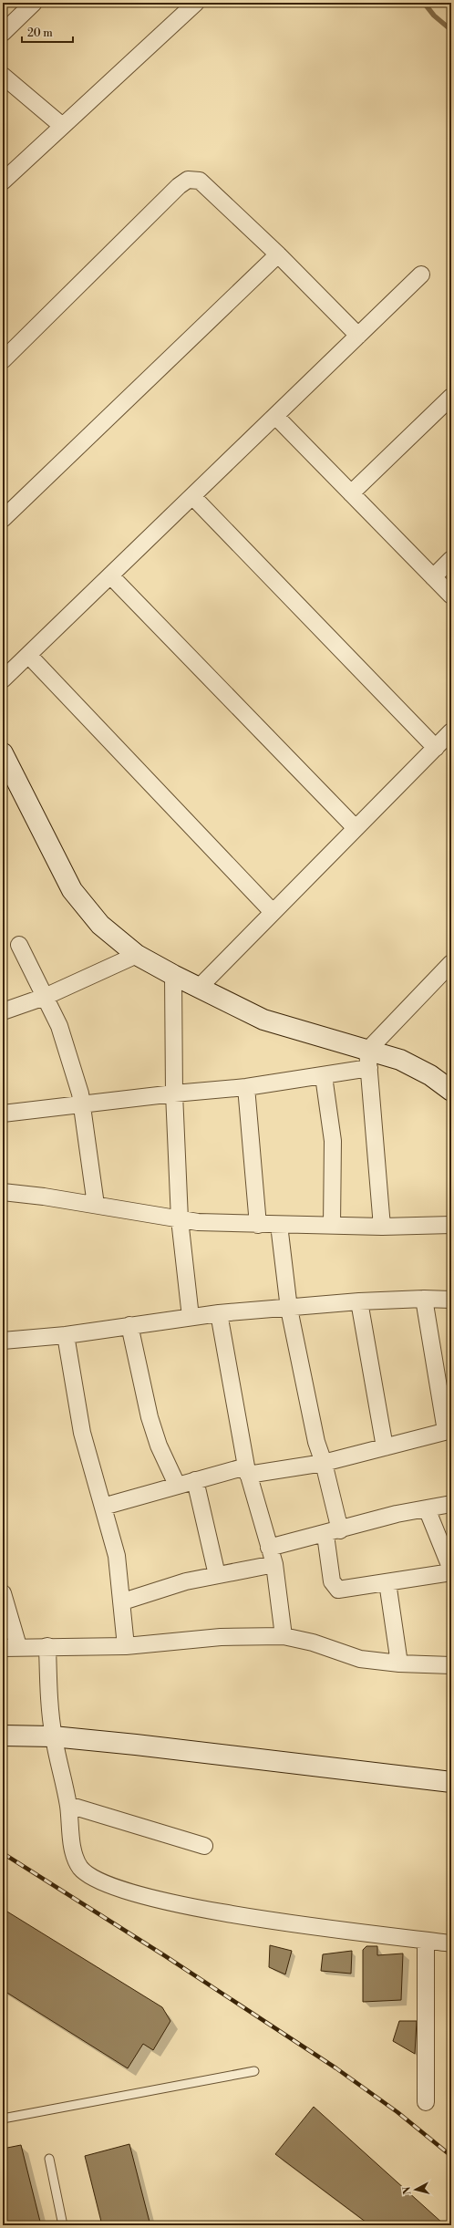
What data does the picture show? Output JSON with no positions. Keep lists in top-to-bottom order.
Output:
{
  "scale_bar": "20 m",
  "north": "left"
}
